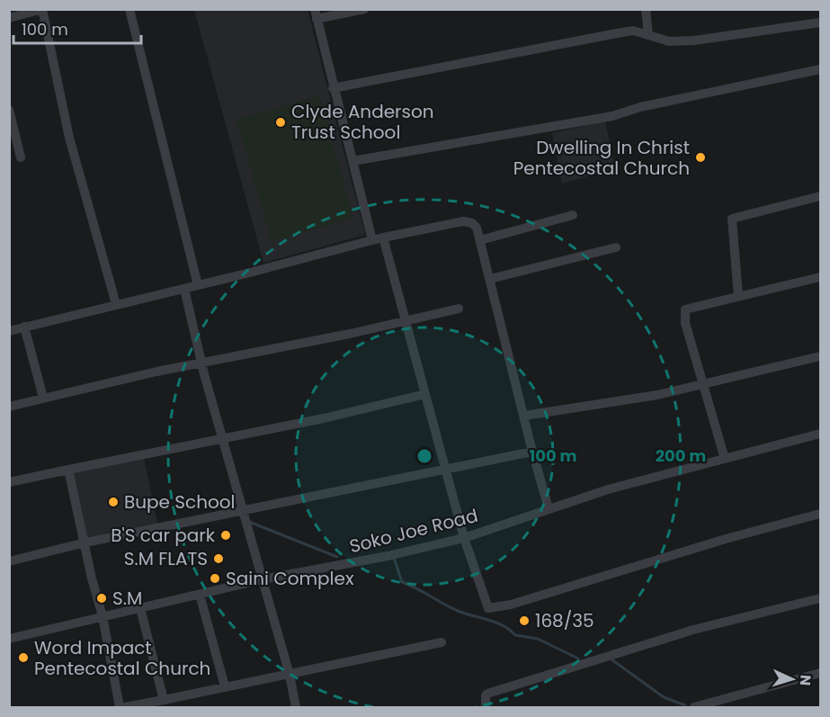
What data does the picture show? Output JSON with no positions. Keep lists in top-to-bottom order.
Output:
{
  "streets": {
    "street": ["Soko Joe Road"]
  },
  "places": [
    "Clyde Anderson Trust School",
    "Dwelling In Christ Pentecostal Church",
    "Bupe School",
    "B'S car park",
    "S.M FLATS",
    "Saini Complex",
    "S.M",
    "168/35",
    "Word Impact Pentecostal Church"
  ],
  "scale_bar": "100 m",
  "north": "right",
  "rings": ["100 m", "200 m"]
}
